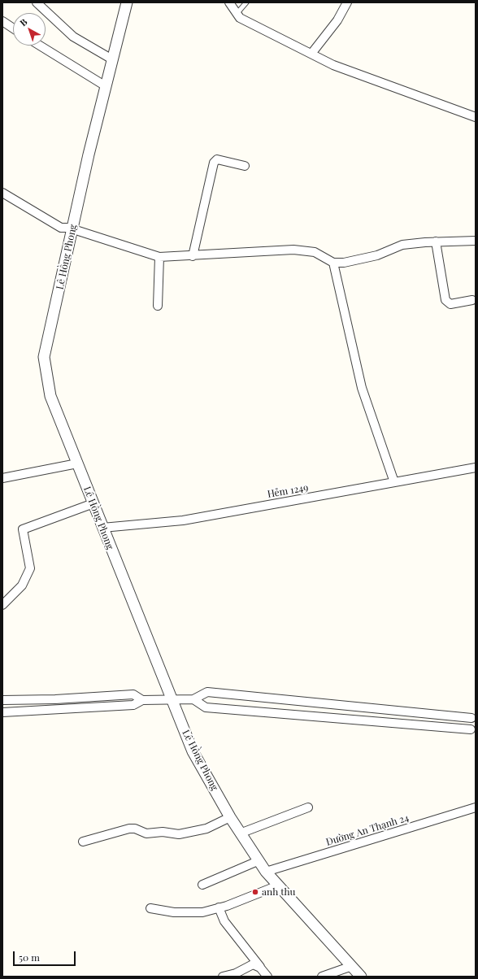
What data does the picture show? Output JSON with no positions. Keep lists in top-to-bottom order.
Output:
{
  "streets": {
    "street": ["Lê Hồng Phong", "Hẻm 1249", "Đường An Thạnh 24"]
  },
  "crossings": [
    ["Lê Hồng Phong", "Hẻm 1249"],
    ["Lê Hồng Phong", "Đường An Thạnh 24"]
  ],
  "places": ["anh thu"],
  "scale_bar": "50 m",
  "north": "top left"
}
